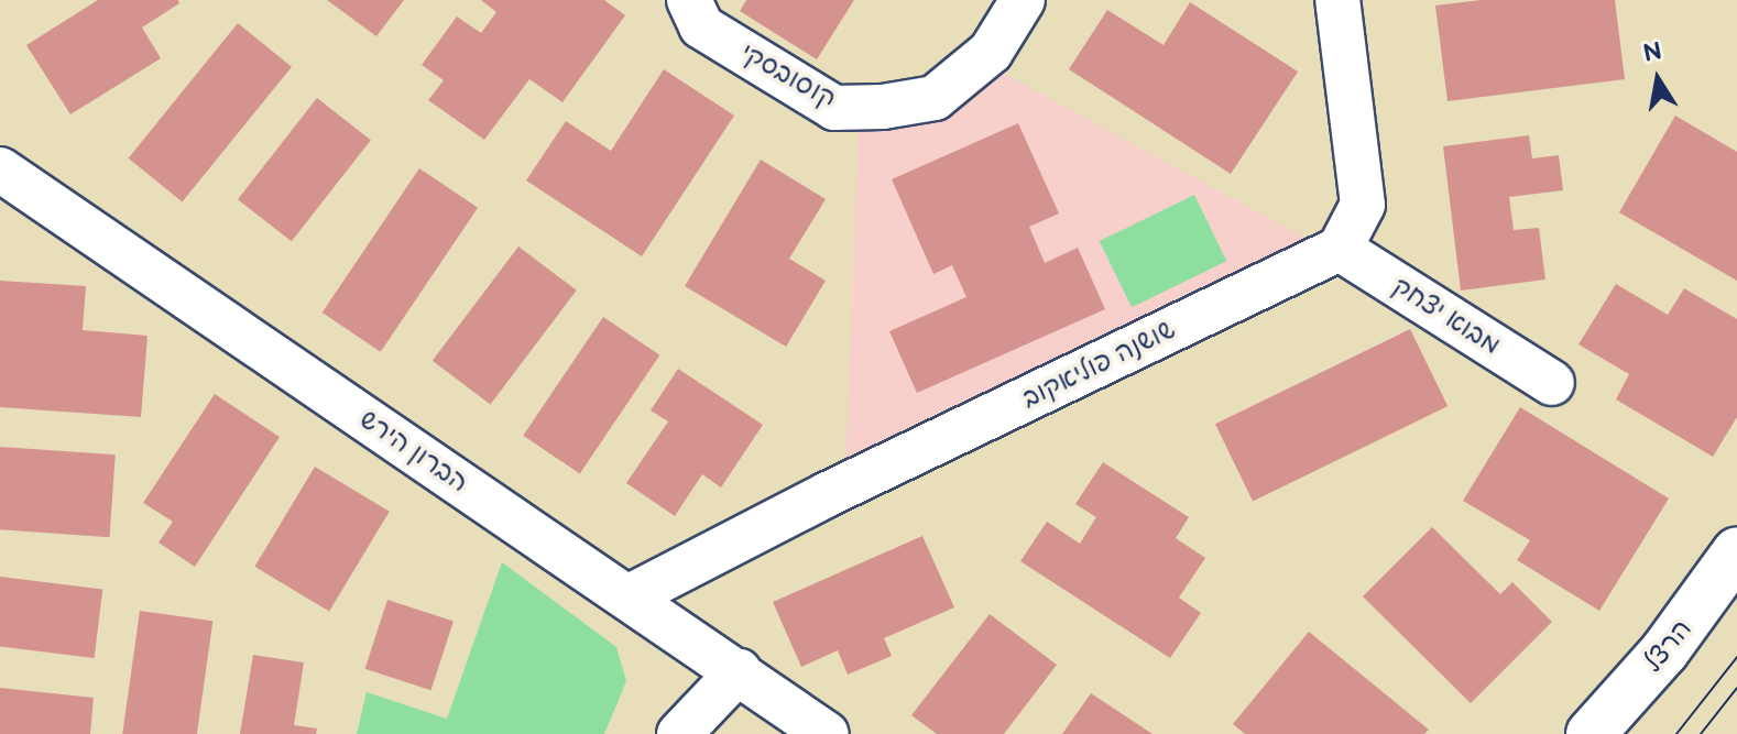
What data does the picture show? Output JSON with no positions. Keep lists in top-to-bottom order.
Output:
{
  "streets": {
    "main road": ["הרצל"],
    "street": [
      "קוסובסקי",
      "מבוא יצחק",
      "שושנה פוליאקוב",
      "הברון הירש"
    ]
  },
  "crossings": [
    ["מבוא יצחק", "שושנה פוליאקוב"],
    ["שושנה פוליאקוב", "הברון הירש"]
  ],
  "north": "top"
}
